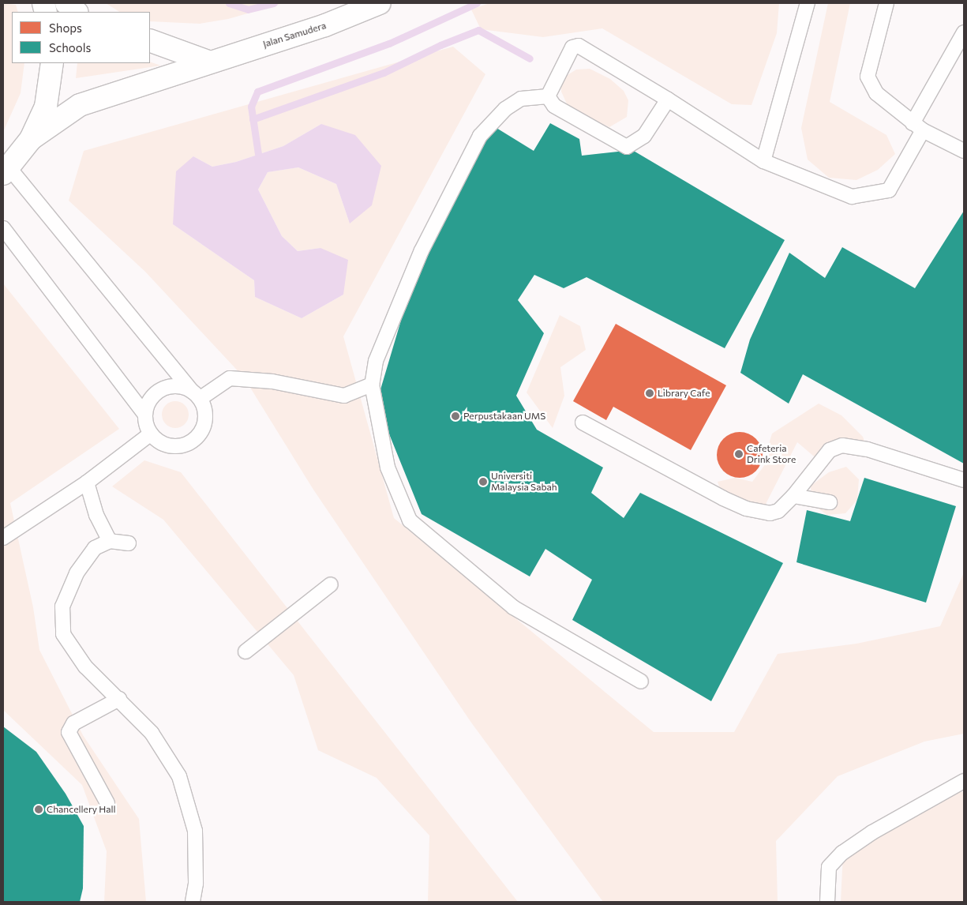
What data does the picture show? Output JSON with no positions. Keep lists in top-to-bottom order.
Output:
{
  "streets": {
    "street": ["Jalan Samudera"]
  },
  "places": [
    "Library Cafe",
    "Perpustakaan UMS",
    "Cafeteria Drink Store",
    "Universiti Malaysia Sabah",
    "Chancellery Hall"
  ],
  "legend": ["Shops", "Schools"]
}
